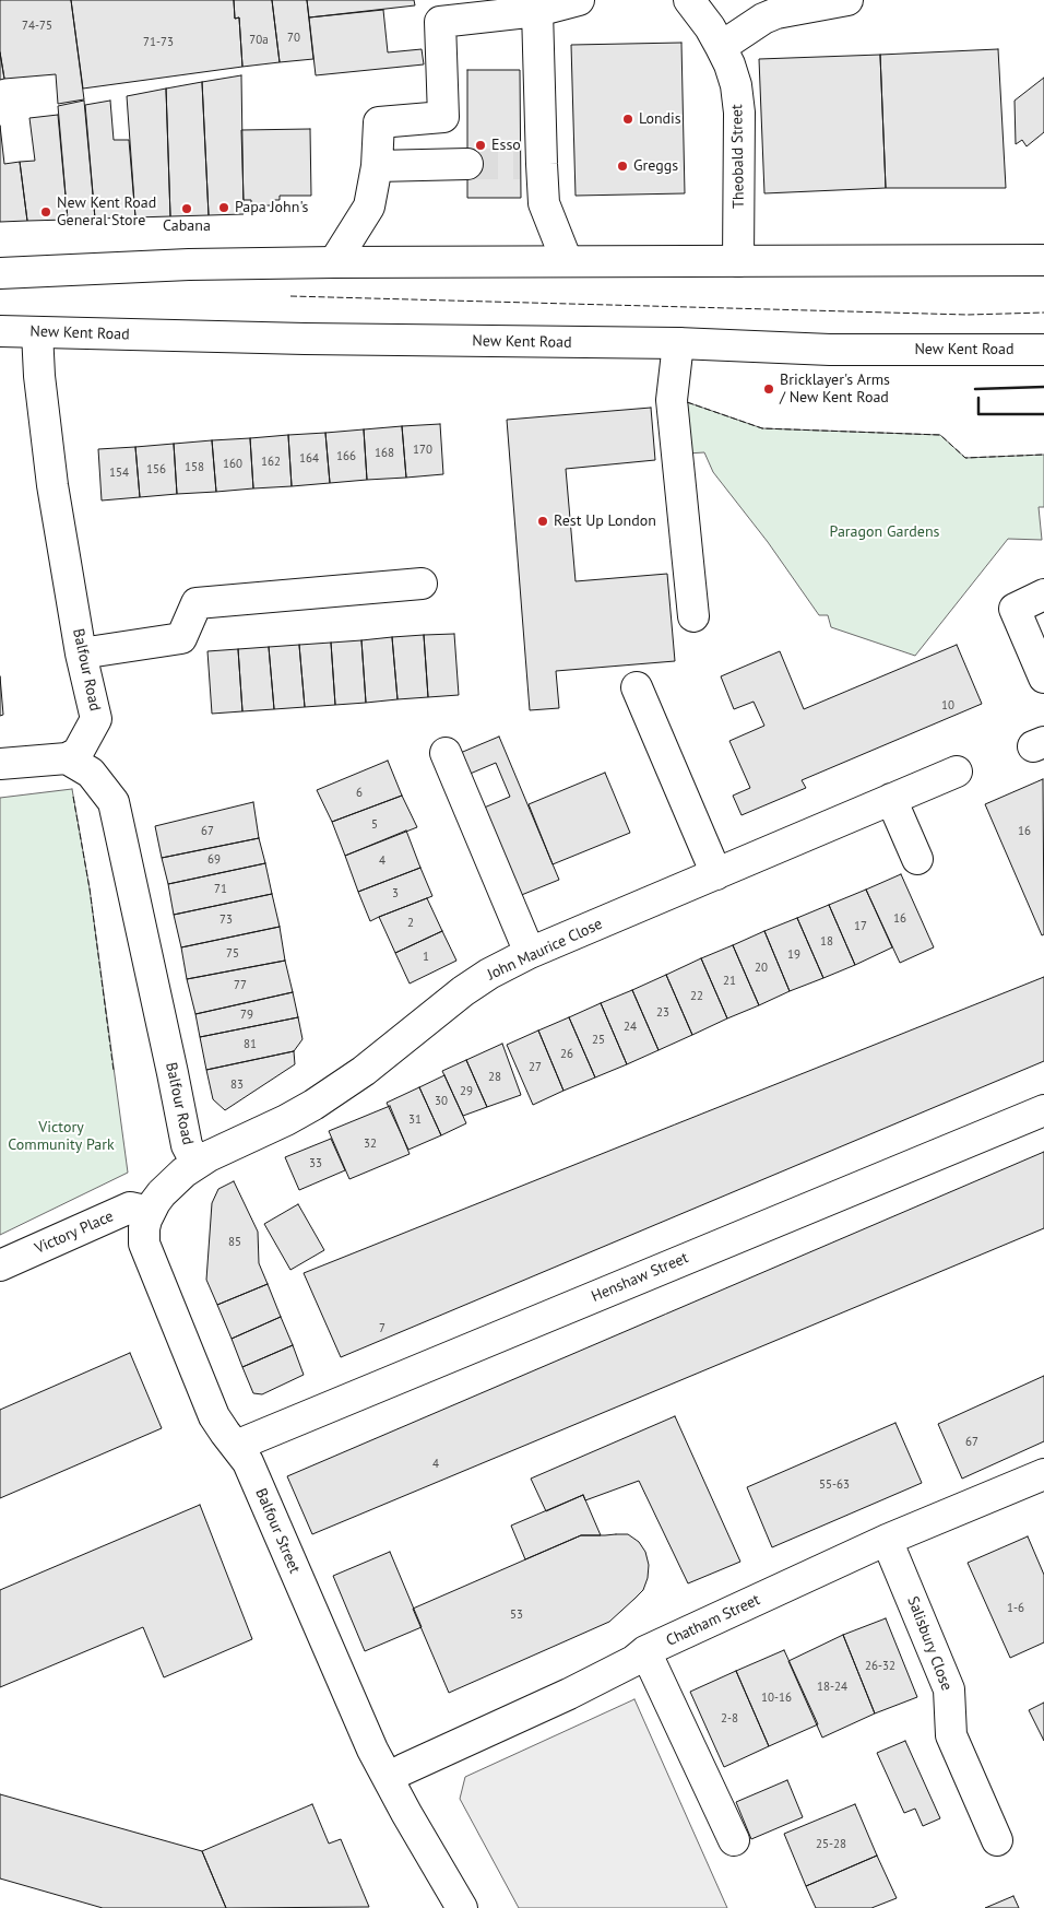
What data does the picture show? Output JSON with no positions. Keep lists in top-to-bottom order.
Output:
{
  "streets": {
    "main road": [
      "Theobald Street",
      "New Kent Road",
      "Balfour Road",
      "John Maurice Close",
      "Victory Place",
      "Henshaw Street",
      "Balfour Street",
      "Chatham Street",
      "Salisbury Close"
    ]
  },
  "crossings": [
    ["New Kent Road", "Balfour Road"],
    ["Balfour Road", "John Maurice Close"],
    ["Balfour Road", "Balfour Street"],
    ["John Maurice Close", "Balfour Street"],
    ["Victory Place", "Balfour Street"],
    ["Henshaw Street", "Balfour Street"],
    ["Balfour Street", "Chatham Street"],
    ["Chatham Street", "Salisbury Close"]
  ],
  "parks": ["Paragon Gardens", "Victory Community Park"],
  "places": [
    "Londis",
    "Esso",
    "Greggs",
    "Papa John's",
    "Cabana",
    "New Kent Road General Store",
    "Bricklayer's Arms / New Kent Road",
    "Rest Up London"
  ],
  "house_numbers": [
    "74-75",
    "70",
    "70a",
    "71-73",
    "170",
    "168",
    "166",
    "164",
    "162",
    "160",
    "158",
    "156",
    "154",
    "10",
    "6",
    "5",
    "67",
    "16",
    "69",
    "4",
    "71",
    "3",
    "16",
    "73",
    "2",
    "17",
    "18",
    "75",
    "19",
    "1",
    "20",
    "21",
    "77",
    "22",
    "23",
    "79",
    "24",
    "25",
    "81",
    "26",
    "27",
    "28",
    "83",
    "29",
    "30",
    "31",
    "32",
    "33",
    "85",
    "7",
    "67",
    "4",
    "55-63",
    "1-6",
    "53",
    "26-32",
    "18-24",
    "10-16",
    "2-8",
    "25-28"
  ]
}
